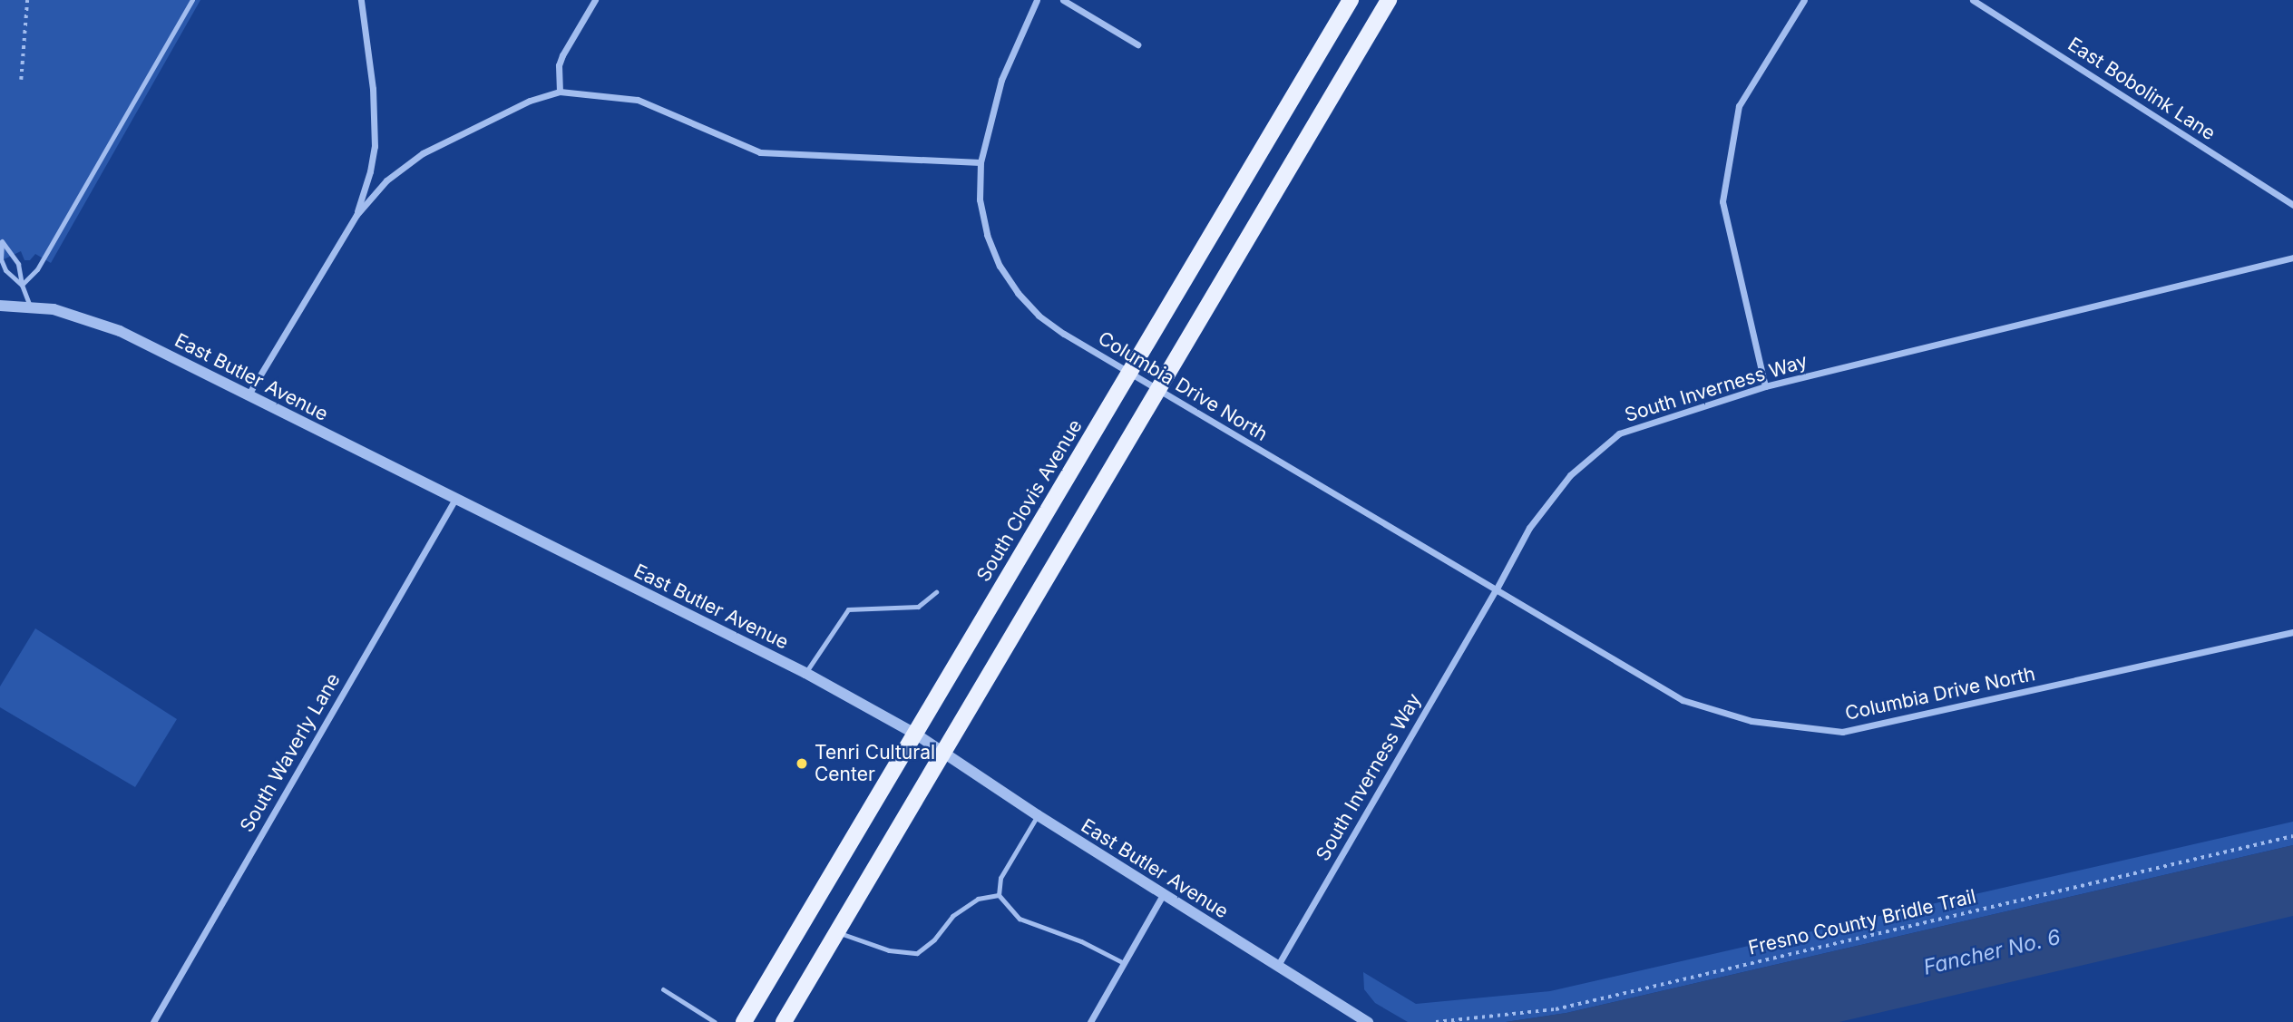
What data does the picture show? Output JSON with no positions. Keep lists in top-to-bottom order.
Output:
{
  "streets": {
    "main road": ["South Clovis Avenue"],
    "street": [
      "East Bobolink Lane",
      "East Butler Avenue",
      "Columbia Drive North",
      "South Inverness Way",
      "South Waverly Lane"
    ],
    "path": ["Fresno County Bridle Trail"]
  },
  "crossings": [
    ["East Butler Avenue", "South Inverness Way"],
    ["East Butler Avenue", "South Clovis Avenue"],
    ["East Butler Avenue", "South Waverly Lane"],
    ["Columbia Drive North", "South Inverness Way"],
    ["Columbia Drive North", "South Clovis Avenue"]
  ],
  "water": ["Fancher No. 6"],
  "places": ["Tenri Cultural Center"]
}
